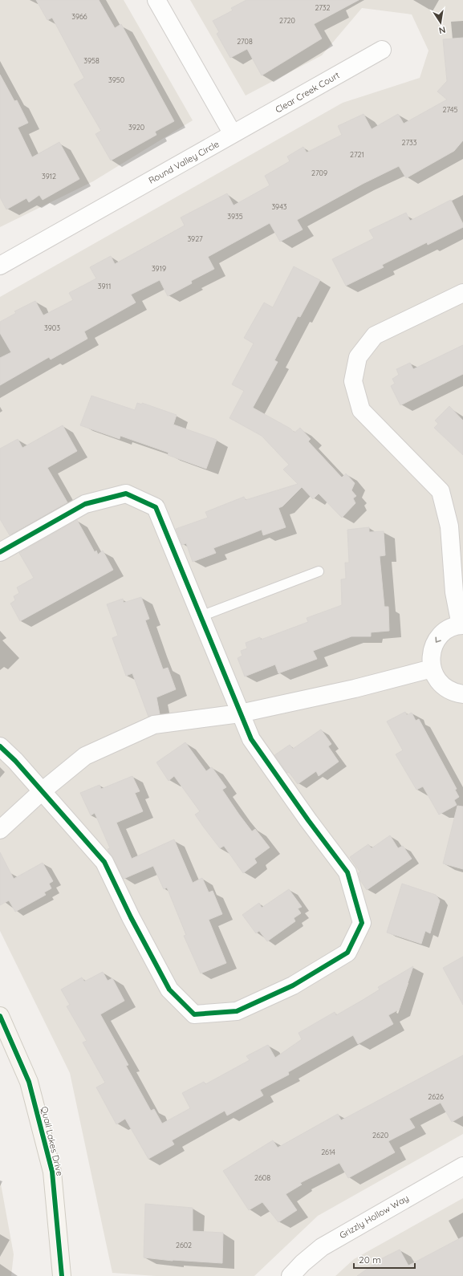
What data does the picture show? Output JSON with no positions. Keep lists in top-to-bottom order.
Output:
{
  "streets": {
    "main road": ["Quail Lakes Drive"],
    "street": ["Clear Creek Court", "Round Valley Circle", "Grizzly Hollow Way"]
  },
  "crossings": [
    ["Clear Creek Court", "Round Valley Circle"]
  ],
  "house_numbers": [
    "2732",
    "3966",
    "2720",
    "2708",
    "3958",
    "3950",
    "2745",
    "3920",
    "2733",
    "2721",
    "2709",
    "3912",
    "3943",
    "3935",
    "3927",
    "3919",
    "3911",
    "3903",
    "2626",
    "2620",
    "2614",
    "2608",
    "2602"
  ],
  "scale_bar": "20 m",
  "north": "bottom"
}
